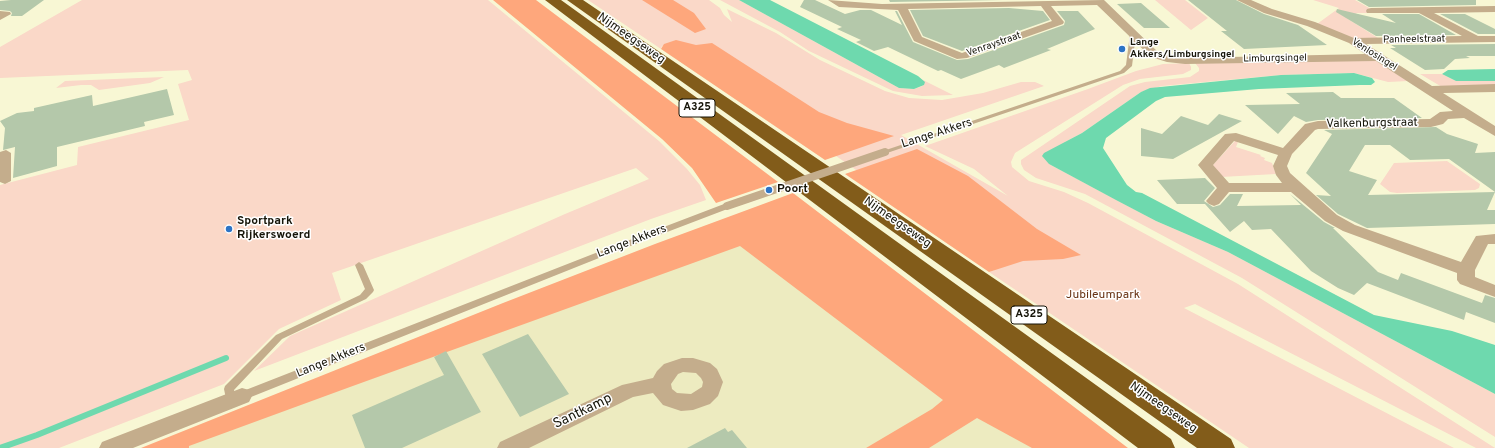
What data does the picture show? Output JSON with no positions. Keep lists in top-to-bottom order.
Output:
{
  "streets": {
    "highway": ["Nijmeegseweg", "A325"],
    "street": [
      "Panheelstraat",
      "Venraystraat",
      "Venlosingel",
      "Limburgsingel",
      "Valkenburgstraat",
      "Lange Akkers",
      "Santkamp"
    ]
  },
  "crossings": [
    ["Panheelstraat", "Venlosingel"],
    ["Venlosingel", "Limburgsingel"],
    ["Venlosingel", "Valkenburgstraat"],
    ["Limburgsingel", "Lange Akkers"]
  ],
  "parks": ["Jubileumpark"],
  "places": ["Lange Akkers/Limburgsingel", "Poort", "Sportpark Rijkerswoerd"]
}
